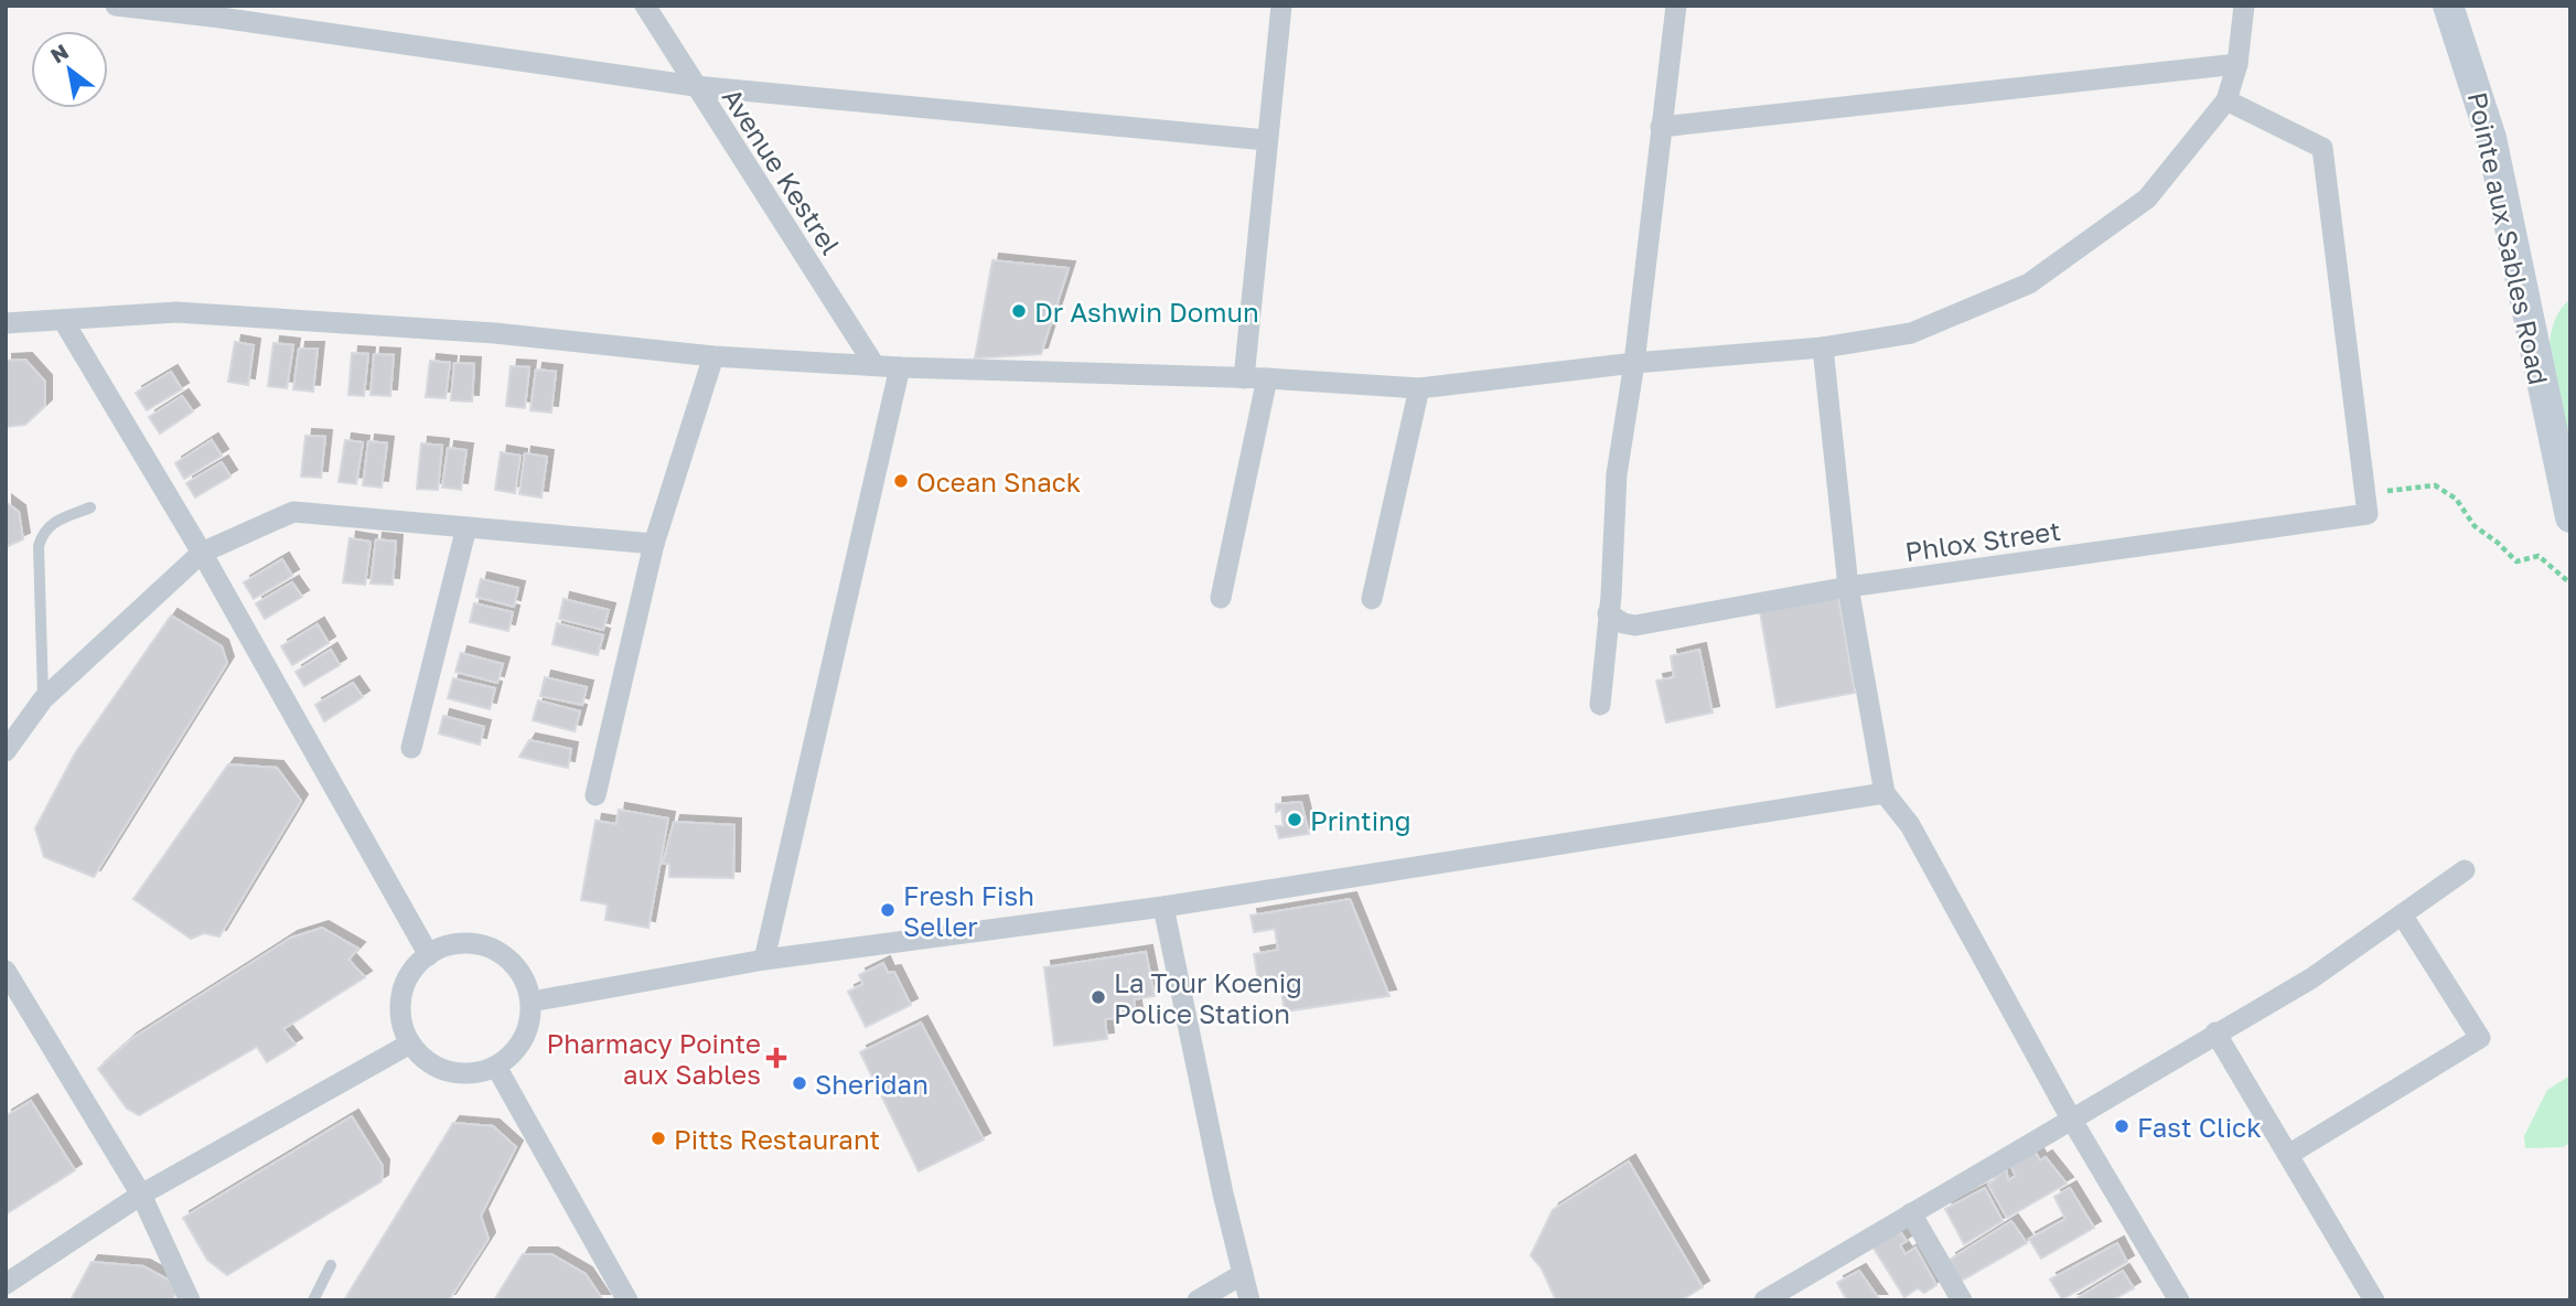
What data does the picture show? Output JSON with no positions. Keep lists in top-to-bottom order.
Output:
{
  "streets": {
    "main road": ["Pointe aux Sables Road"],
    "street": ["Avenue Kestrel", "Phlox Street"]
  },
  "places": {
    "other": [
      "Dr Ashwin Domun",
      "Ocean Snack",
      "Printing",
      "Fresh Fish Seller",
      "La Tour Koenig Police Station",
      "Sheridan",
      "Fast Click",
      "Pitts Restaurant"
    ],
    "health": ["Pharmacy Pointe aux Sables"]
  },
  "north": "top left"
}
